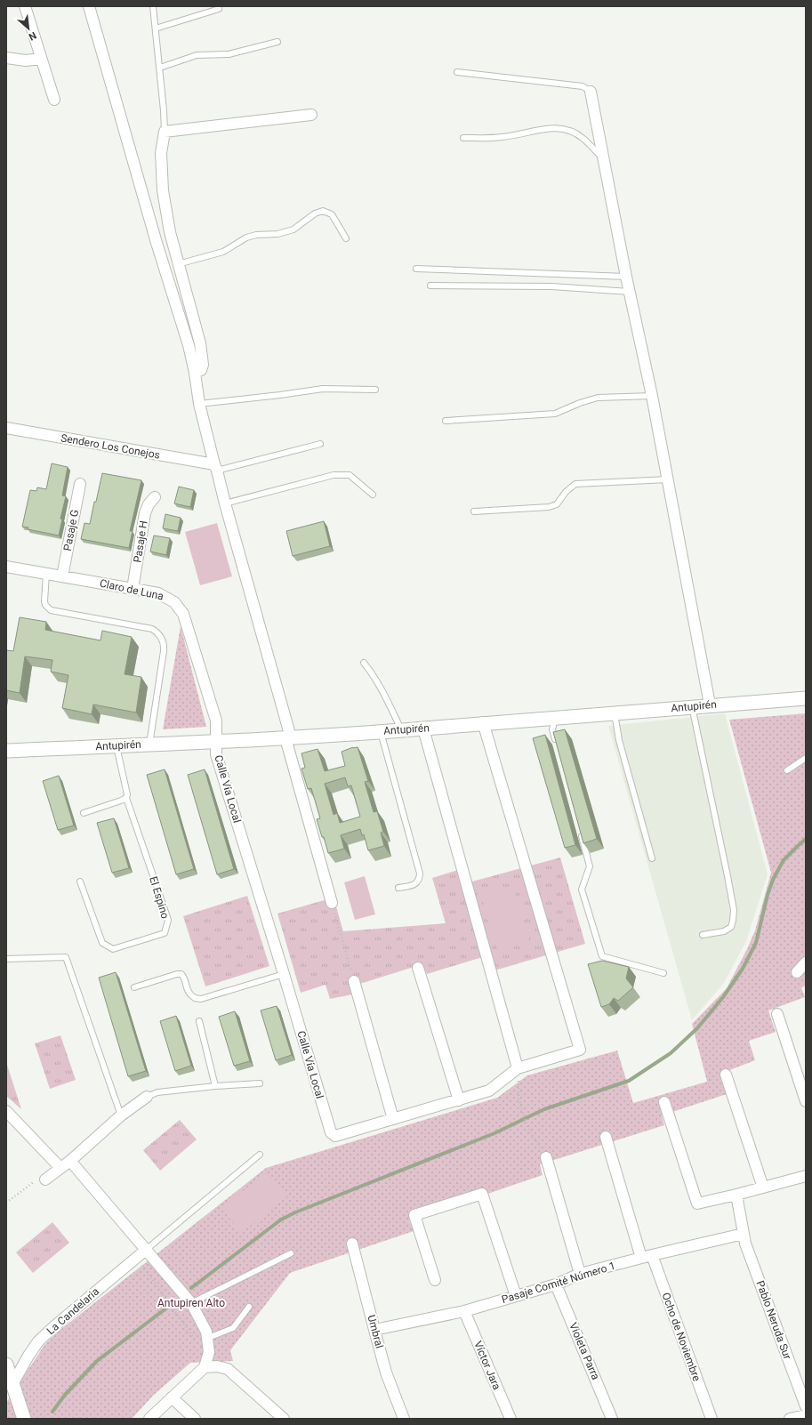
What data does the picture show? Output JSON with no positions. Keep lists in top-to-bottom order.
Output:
{
  "streets": {
    "street": [
      "Sendero Los Conejos",
      "Pasaje G",
      "Pasaje H",
      "Claro de Luna",
      "Antupirén",
      "Calle Vía Local",
      "Pasaje Comité Número 1",
      "La Candelaria",
      "Pablo Neruda Sur",
      "Umbral",
      "Ocho de Noviembre",
      "Violeta Parra",
      "Víctor Jara"
    ],
    "lane": ["El Espino"]
  },
  "crossings": [
    ["Pasaje G", "Claro de Luna"],
    ["Pasaje H", "Claro de Luna"],
    ["Claro de Luna", "Antupirén"],
    ["Claro de Luna", "Calle Vía Local"],
    ["Antupirén", "Calle Vía Local"],
    ["Antupirén", "El Espino"],
    ["Pasaje Comité Número 1", "Pablo Neruda Sur"],
    ["Pasaje Comité Número 1", "Umbral"],
    ["Pasaje Comité Número 1", "Ocho de Noviembre"],
    ["Pasaje Comité Número 1", "Violeta Parra"],
    ["Pasaje Comité Número 1", "Víctor Jara"]
  ],
  "parks": ["Antupiren Alto"],
  "north": "bottom right"
}
